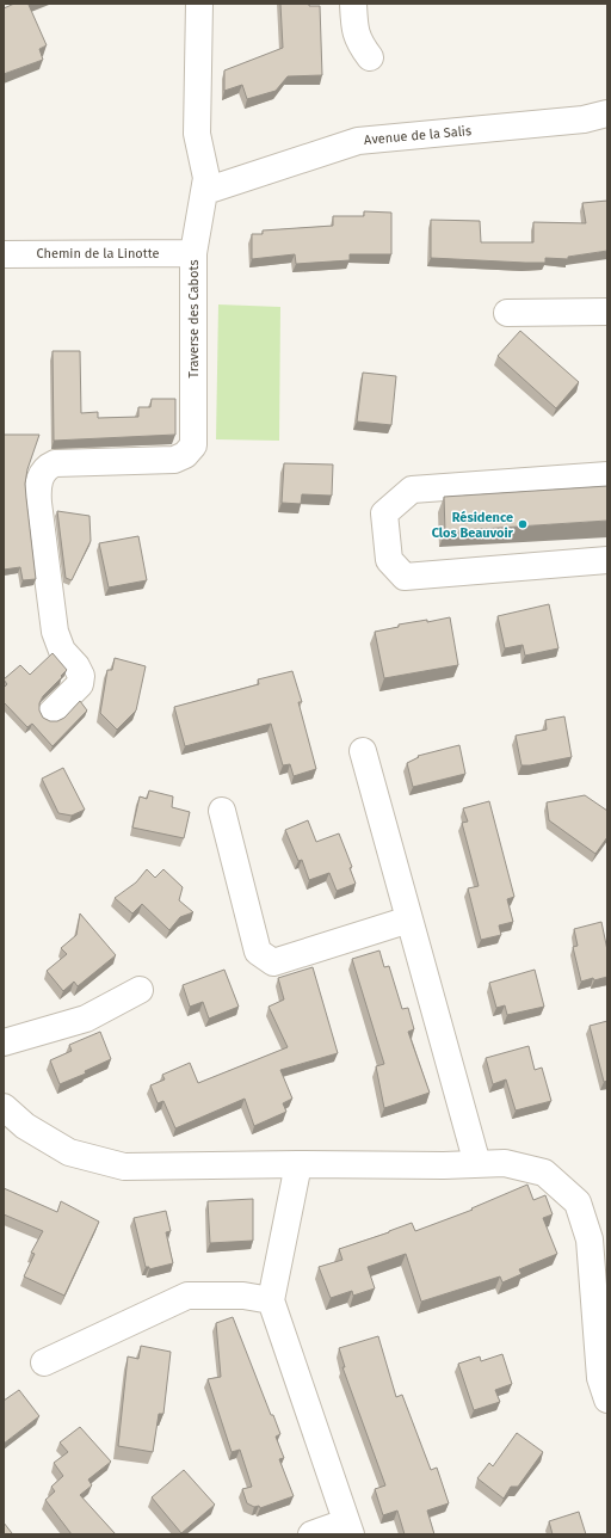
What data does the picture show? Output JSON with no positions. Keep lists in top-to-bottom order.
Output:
{
  "streets": {
    "street": ["Avenue de la Salis", "Chemin de la Linotte", "Traverse des Cabots"]
  },
  "crossings": [
    ["Avenue de la Salis", "Traverse des Cabots"],
    ["Chemin de la Linotte", "Traverse des Cabots"]
  ],
  "places": ["Résidence Clos Beauvoir"]
}
